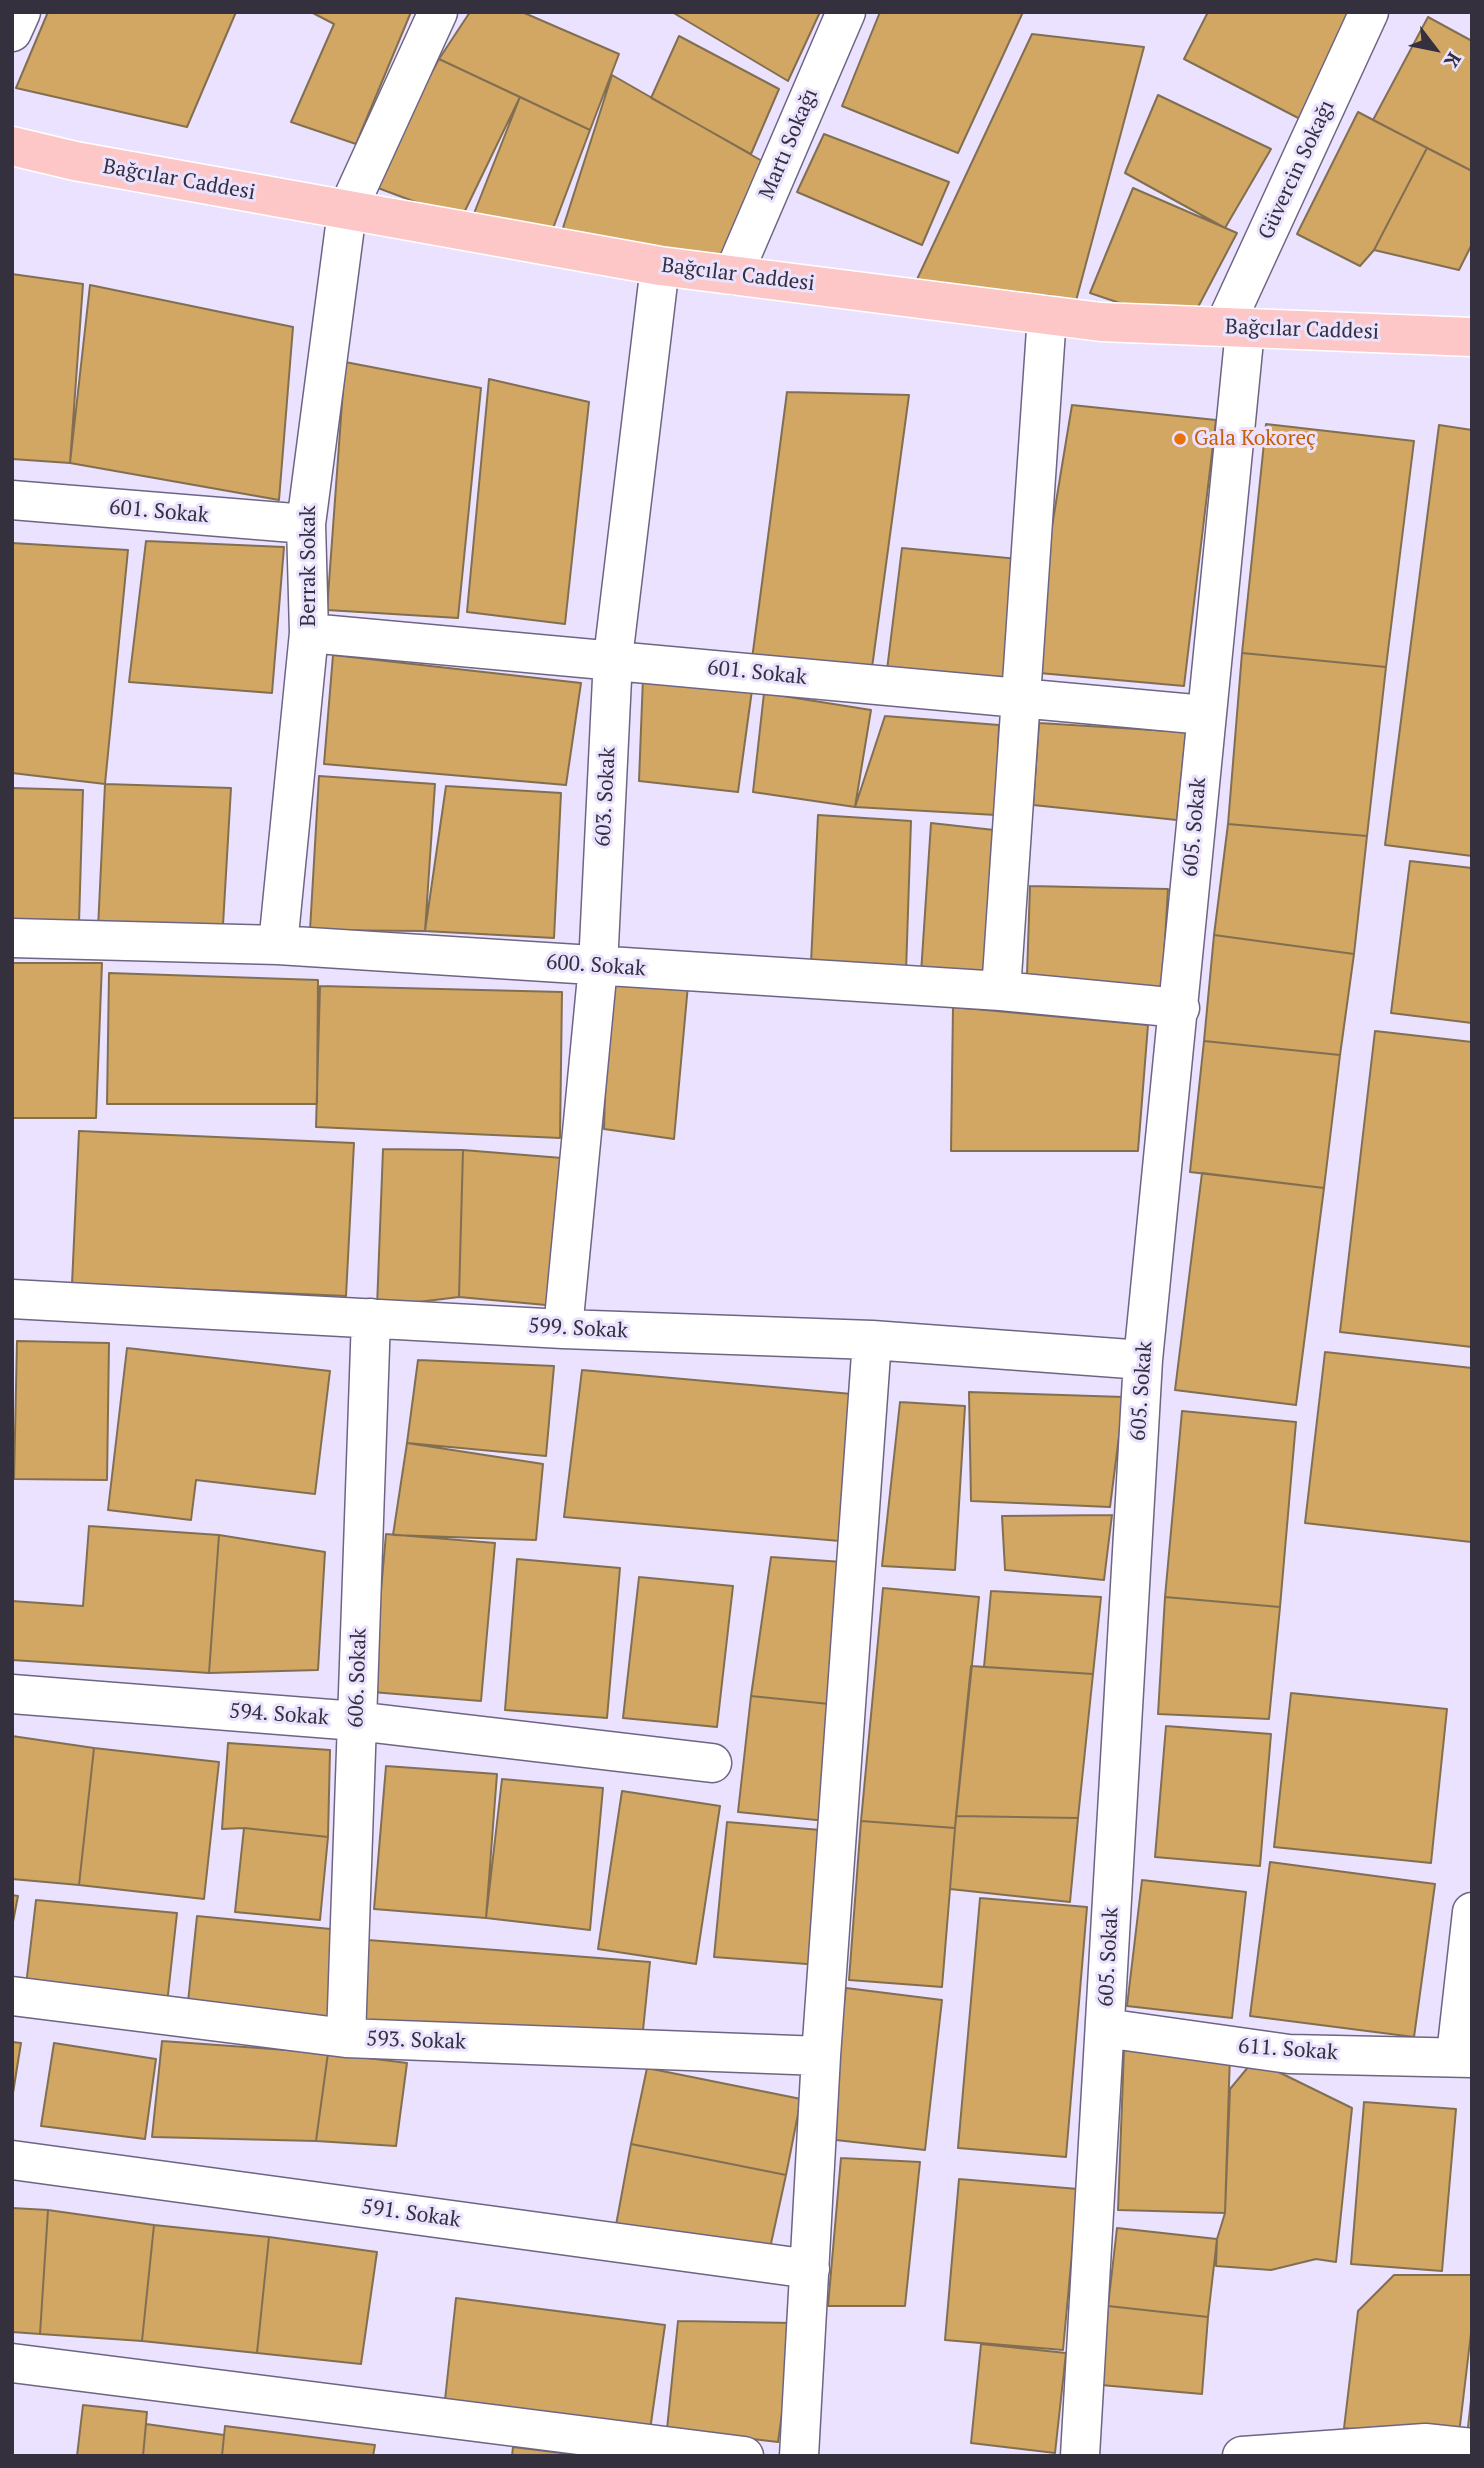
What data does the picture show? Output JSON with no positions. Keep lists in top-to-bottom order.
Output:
{
  "streets": {
    "main road": ["Bağcılar Caddesi"],
    "street": [
      "Martı Sokağı",
      "Güvercin Sokağı",
      "601. Sokak",
      "Berrak Sokak",
      "603. Sokak",
      "605. Sokak",
      "600. Sokak",
      "599. Sokak",
      "606. Sokak",
      "594. Sokak",
      "593. Sokak",
      "611. Sokak",
      "591. Sokak"
    ]
  },
  "crossings": [
    ["Martı Sokağı", "Bağcılar Caddesi"],
    ["Güvercin Sokağı", "Bağcılar Caddesi"],
    ["Güvercin Sokağı", "605. Sokak"],
    ["Bağcılar Caddesi", "Berrak Sokak"],
    ["Bağcılar Caddesi", "603. Sokak"],
    ["Bağcılar Caddesi", "605. Sokak"],
    ["601. Sokak", "Berrak Sokak"],
    ["601. Sokak", "603. Sokak"],
    ["601. Sokak", "605. Sokak"],
    ["Berrak Sokak", "600. Sokak"],
    ["603. Sokak", "600. Sokak"],
    ["603. Sokak", "599. Sokak"],
    ["605. Sokak", "600. Sokak"],
    ["605. Sokak", "599. Sokak"],
    ["605. Sokak", "611. Sokak"],
    ["599. Sokak", "606. Sokak"],
    ["606. Sokak", "594. Sokak"],
    ["606. Sokak", "593. Sokak"]
  ],
  "places": ["Gala Kokoreç"],
  "north": "bottom right"
}
